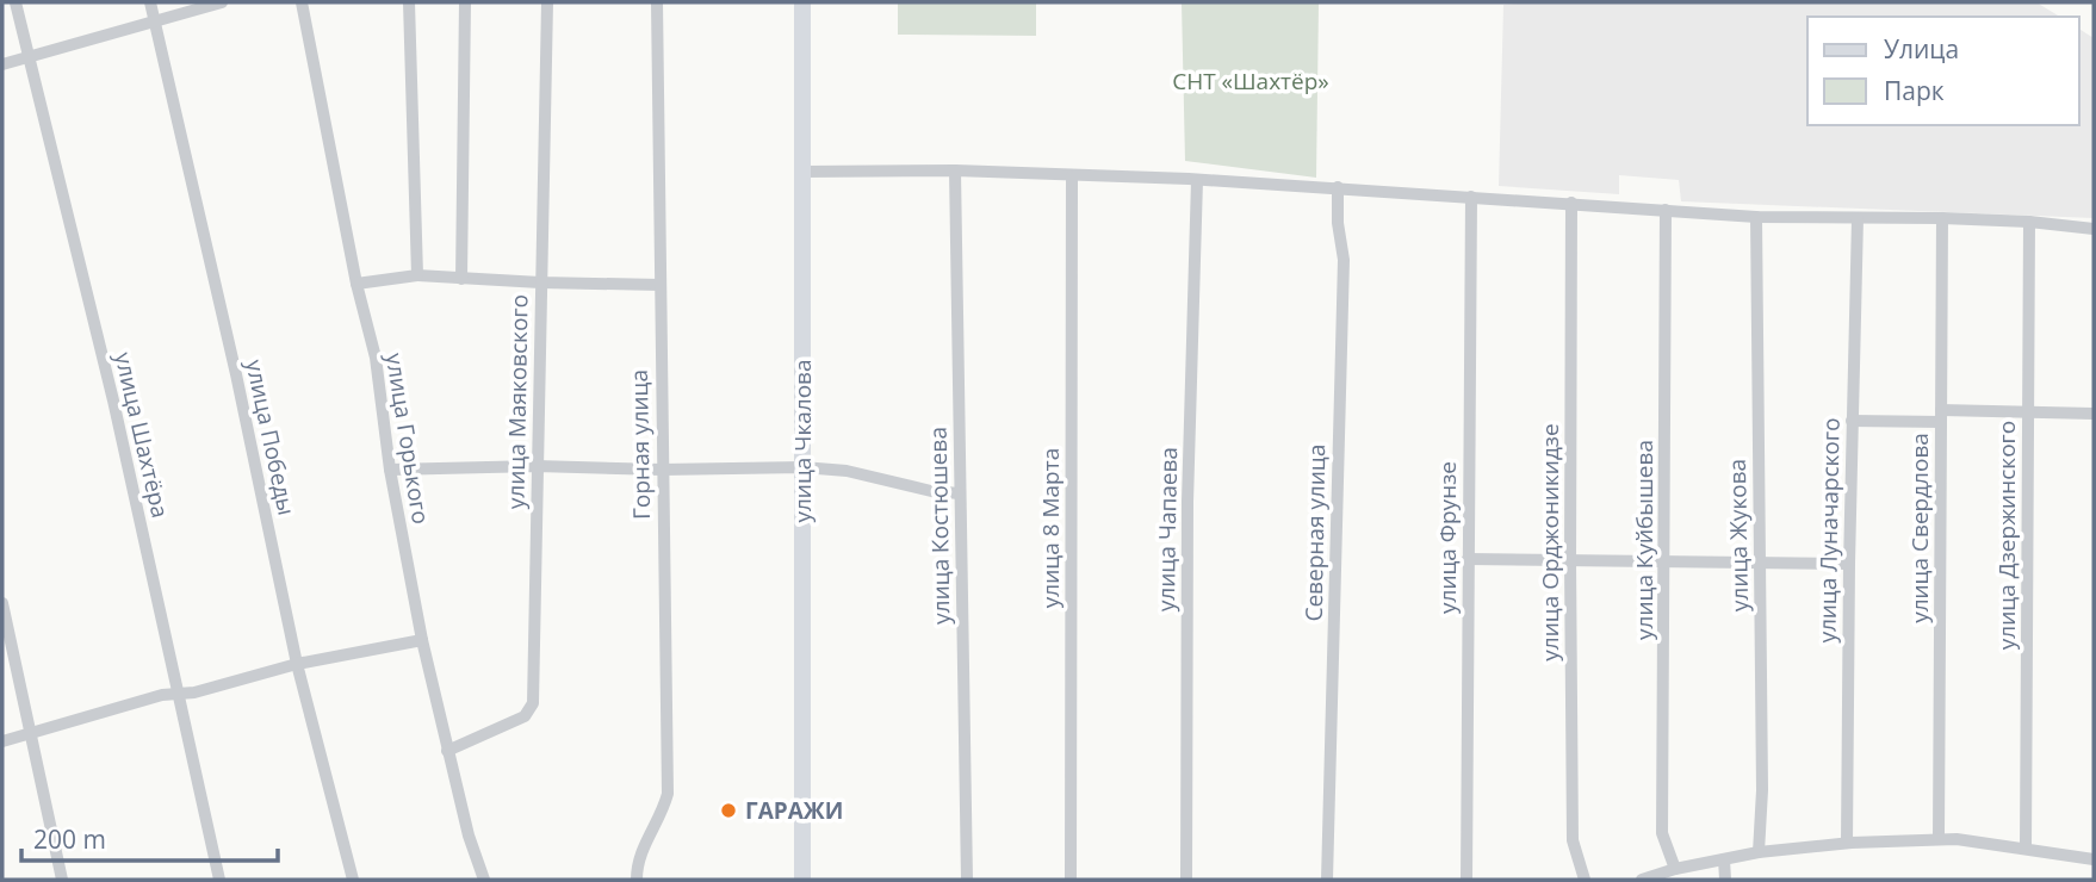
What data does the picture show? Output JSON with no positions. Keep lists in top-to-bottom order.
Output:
{
  "streets": {
    "main road": ["улица Чкалова"],
    "street": [
      "улица Маяковского",
      "улица Шахтёра",
      "улица Победы",
      "улица Горького",
      "Горная улица",
      "улица Костюшева",
      "улица 8 Марта",
      "улица Свердлова",
      "улица Чапаева",
      "улица Луначарского",
      "Северная улица",
      "улица Жукова",
      "улица Дзержинского",
      "улица Фрунзе",
      "улица Куйбышева",
      "улица Орджоникидзе"
    ]
  },
  "crossings": [
    ["улица Маяковского", "улица Горького"]
  ],
  "parks": ["СНТ «Шахтёр»"],
  "places": ["ГАРАЖИ"],
  "legend": ["Улица", "Парк"],
  "scale_bar": "200 m"
}
